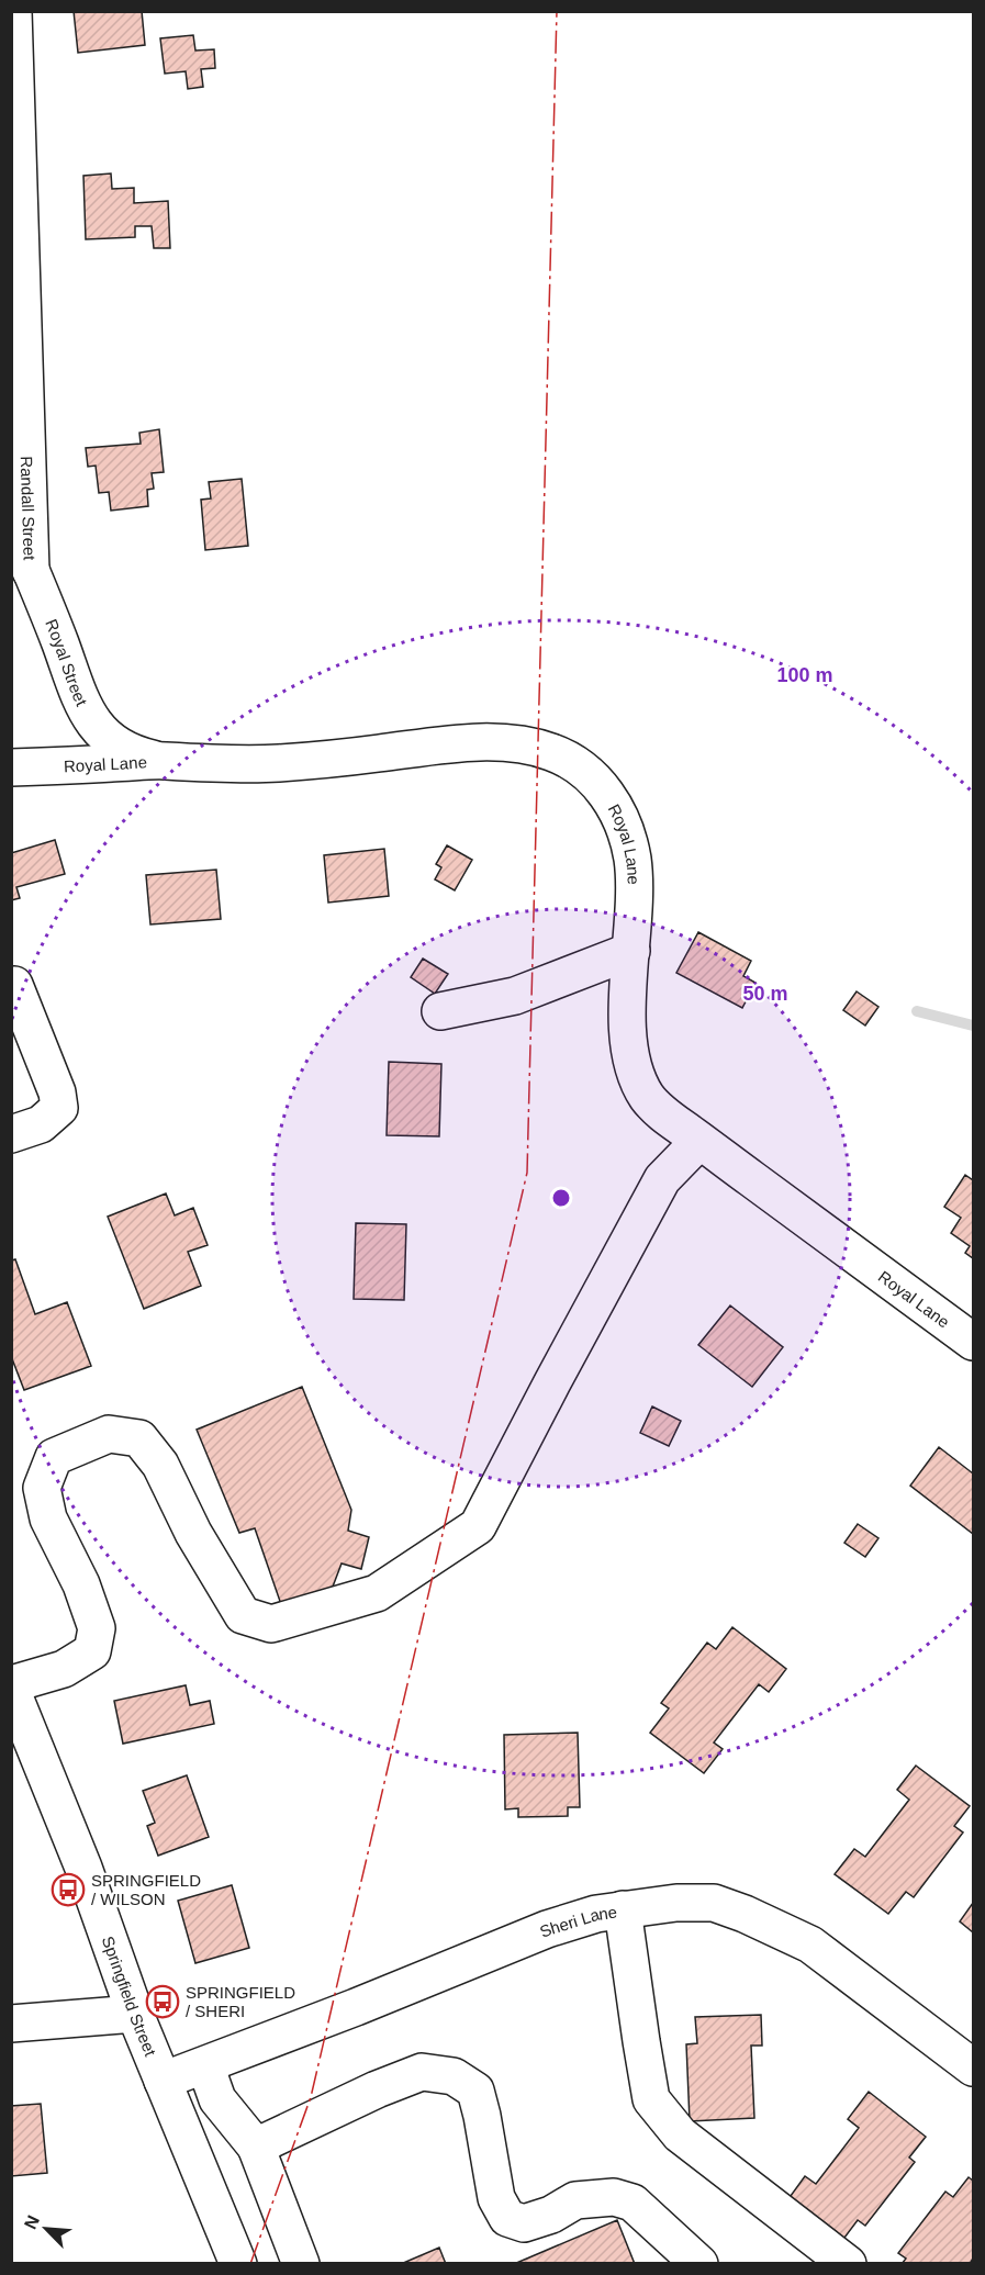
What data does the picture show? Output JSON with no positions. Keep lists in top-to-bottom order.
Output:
{
  "streets": {
    "street": [
      "Randall Street",
      "Royal Street",
      "Royal Lane",
      "Sheri Lane",
      "Springfield Street"
    ]
  },
  "crossings": [
    ["Randall Street", "Royal Street"],
    ["Royal Street", "Royal Lane"],
    ["Sheri Lane", "Springfield Street"]
  ],
  "places": {
    "bus stop": ["SPRINGFIELD / WILSON", "SPRINGFIELD / SHERI"]
  },
  "north": "top left",
  "rings": ["100 m", "50 m"]
}
